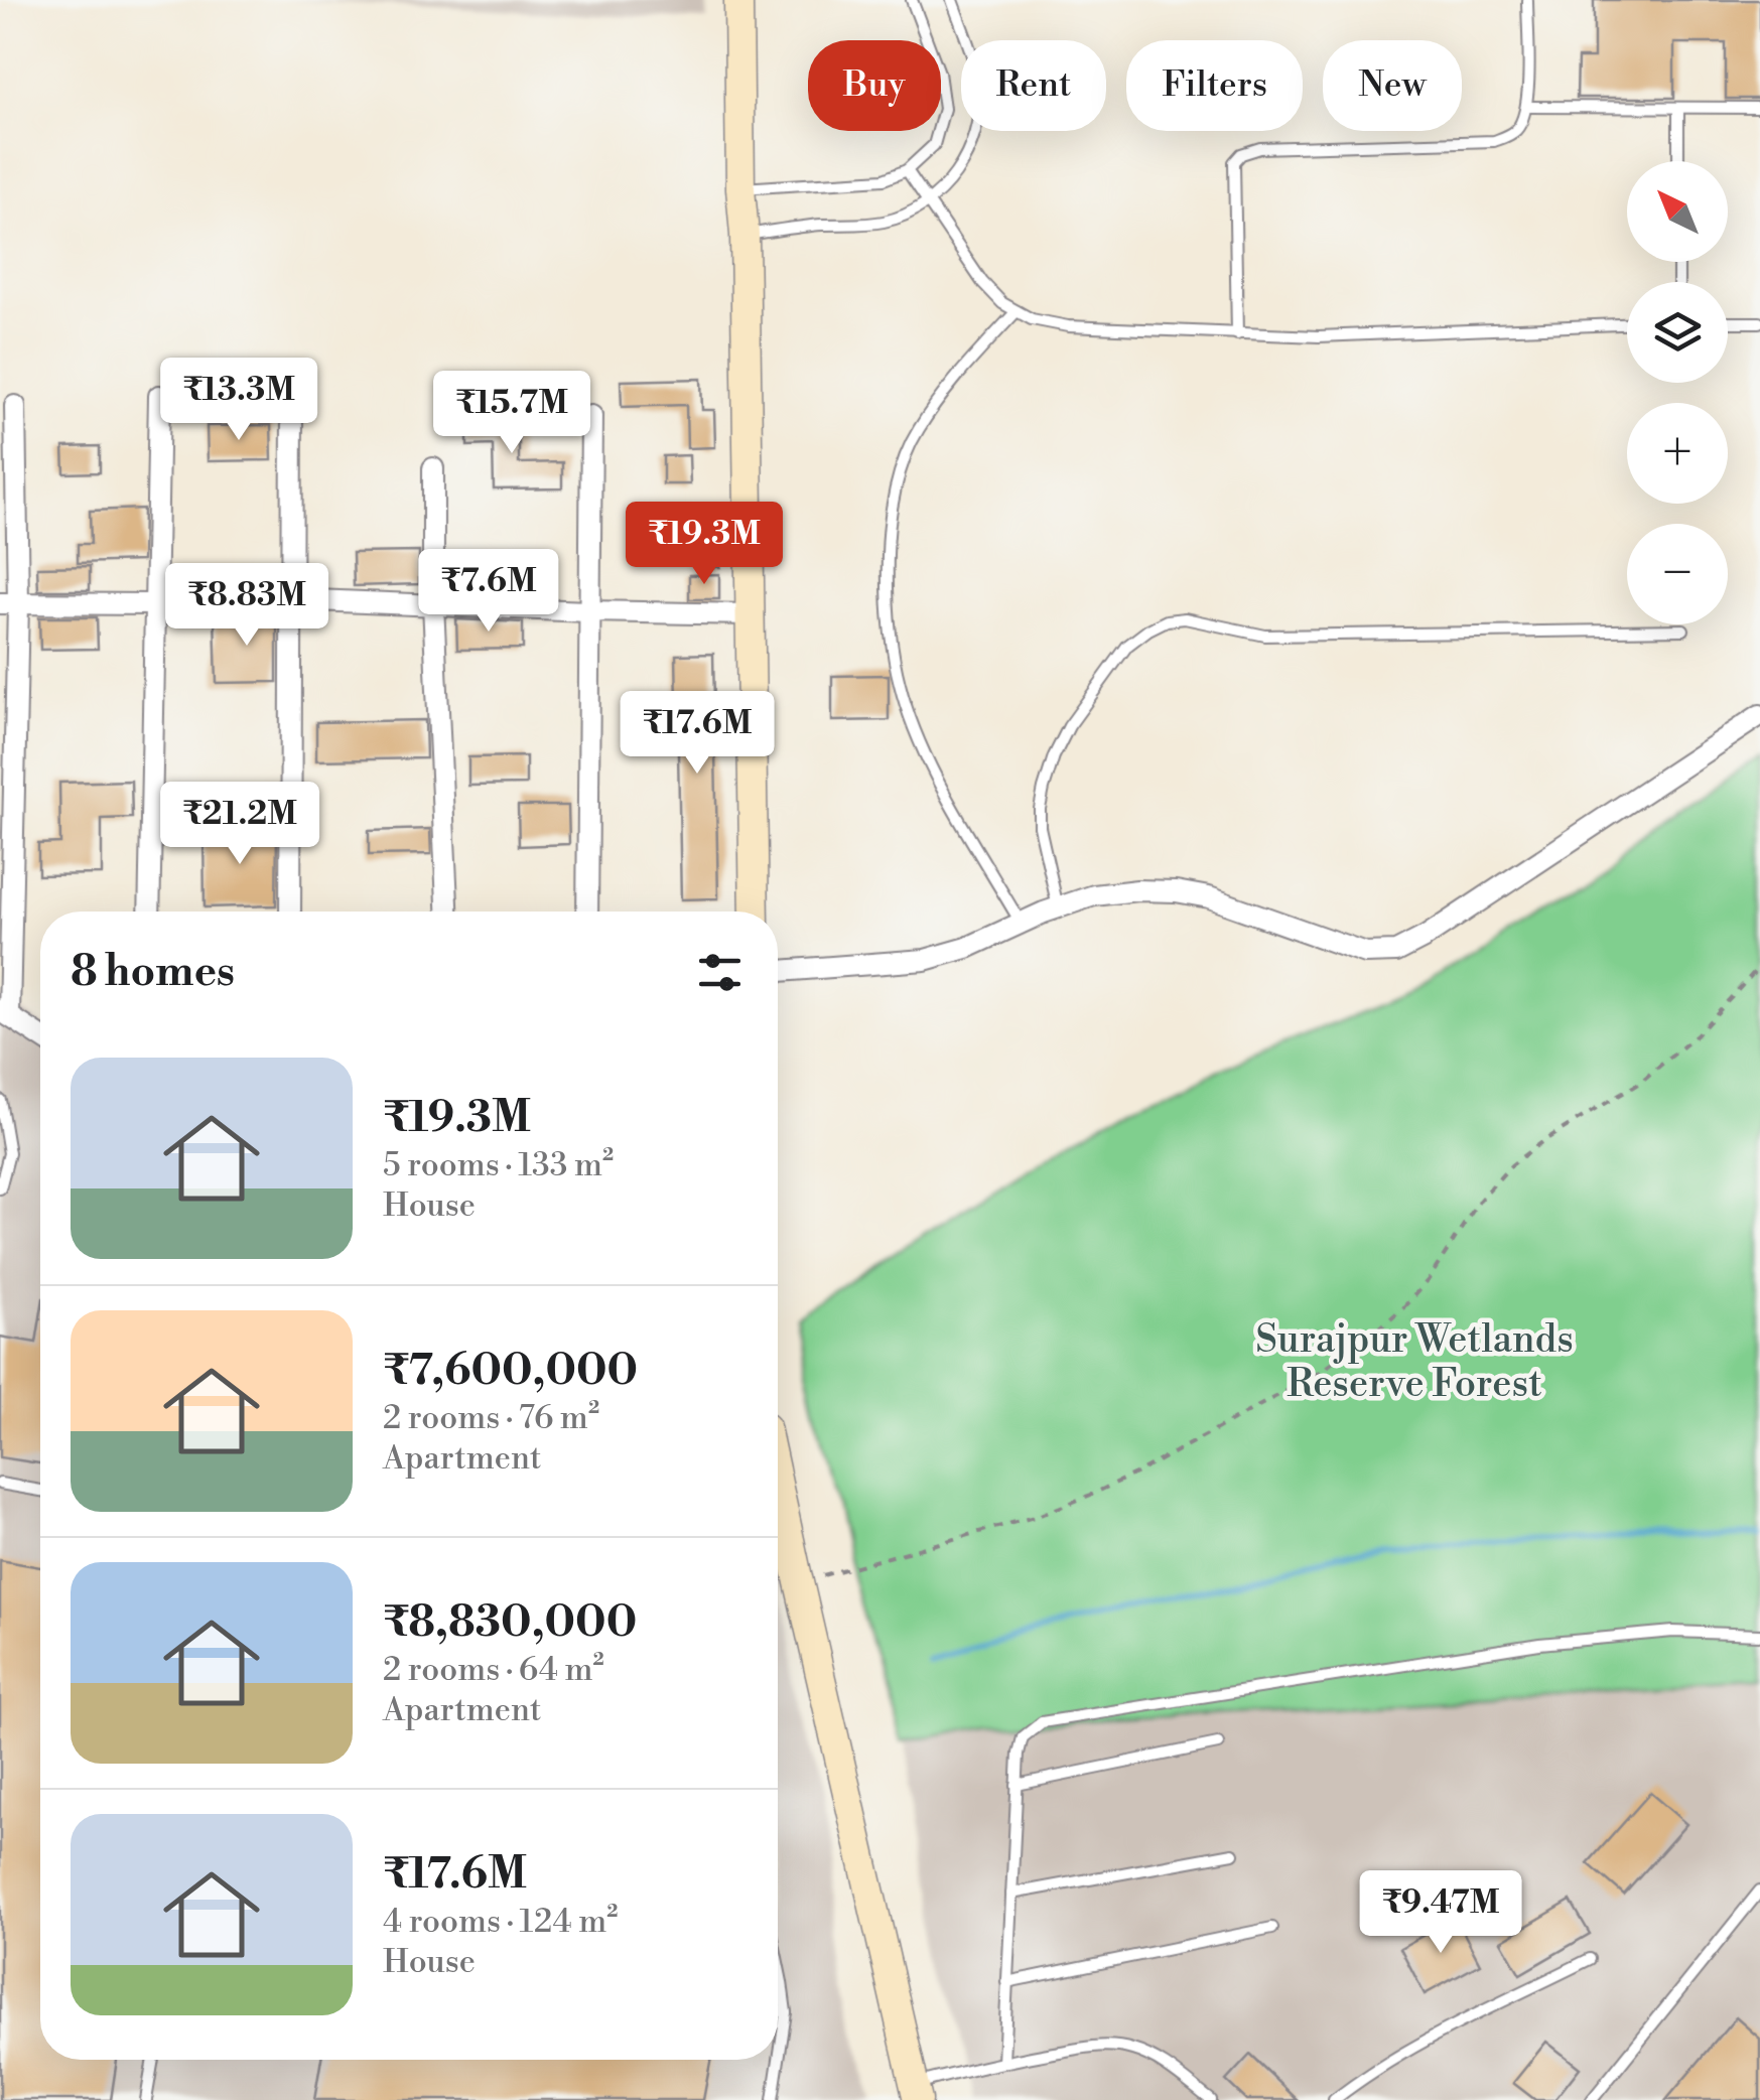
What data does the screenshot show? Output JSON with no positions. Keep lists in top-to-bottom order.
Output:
{
  "parks": ["Surajpur Wetlands Reserve Forest"],
  "north": "top left",
  "page": {
    "chip": [
      "Buy",
      "Rent",
      "Filters",
      "New"
    ],
    "map_buttons": ["+", "−"],
    "price": [
      "₹13.3M",
      "₹15.7M",
      "₹19.3M",
      "₹7.6M",
      "₹8.83M",
      "₹17.6M",
      "₹21.2M",
      "₹9.47M"
    ],
    "heading": "8 homes",
    "list": [
      {
        "name": "₹19.3M",
        "note": "5 rooms · 133 m² · House"
      },
      {
        "name": "₹7,600,000",
        "note": "2 rooms · 76 m² · Apartment"
      },
      {
        "name": "₹8,830,000",
        "note": "2 rooms · 64 m² · Apartment"
      },
      {
        "name": "₹17.6M",
        "note": "4 rooms · 124 m² · House"
      }
    ]
  }
}
